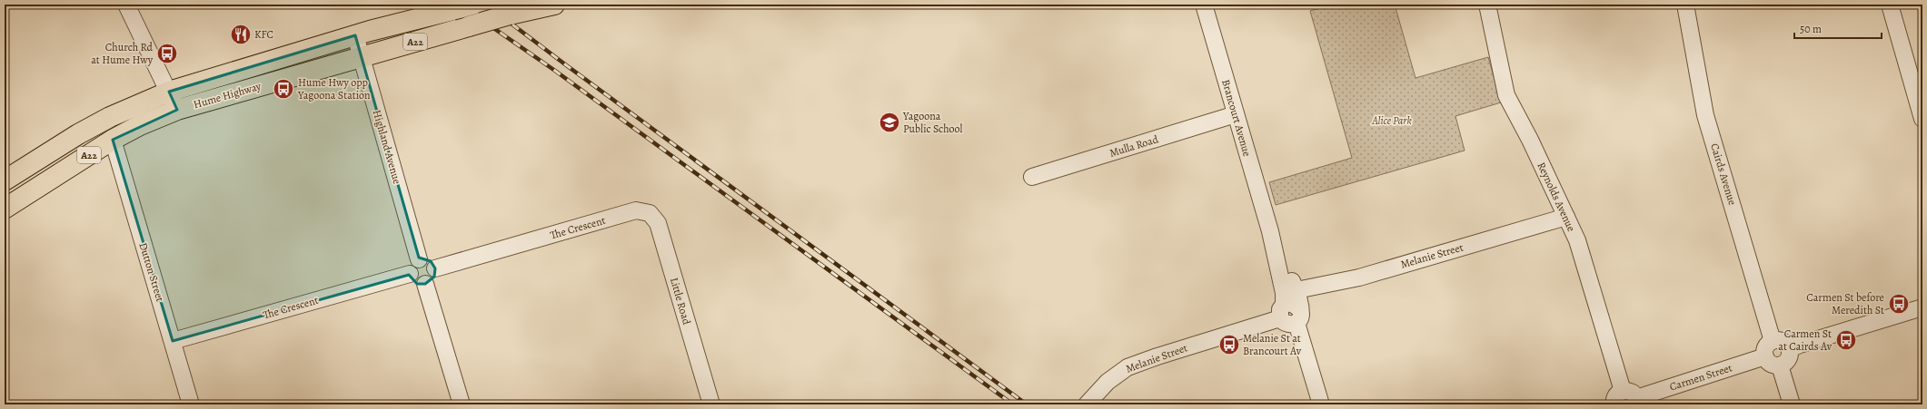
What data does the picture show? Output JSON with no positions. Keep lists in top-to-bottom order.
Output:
{
  "streets": {
    "highway": ["A22", "Hume Highway"],
    "street": [
      "Brancourt Avenue",
      "Mulla Road",
      "Highland Avenue",
      "Cairds Avenue",
      "Reynolds Avenue",
      "The Crescent",
      "Melanie Street",
      "Dutton Street",
      "Little Road",
      "Carmen Street"
    ]
  },
  "crossings": [
    ["Hume Highway", "Highland Avenue"],
    ["Hume Highway", "Dutton Street"],
    ["Brancourt Avenue", "Mulla Road"],
    ["Brancourt Avenue", "Melanie Street"],
    ["Highland Avenue", "The Crescent"],
    ["Cairds Avenue", "Carmen Street"],
    ["Reynolds Avenue", "Melanie Street"],
    ["Reynolds Avenue", "Carmen Street"],
    ["The Crescent", "Dutton Street"],
    ["The Crescent", "Little Road"]
  ],
  "parks": ["Alice Park"],
  "places": {
    "restaurant": ["KFC"],
    "bus stop": [
      "Church Rd at Hume Hwy",
      "Hume Hwy opp Yagoona Station",
      "Carmen St before Meredith St",
      "Carmen St at Cairds Av",
      "Melanie St at Brancourt Av"
    ],
    "school or university": ["Yagoona Public School"]
  },
  "scale_bar": "50 m"
}
